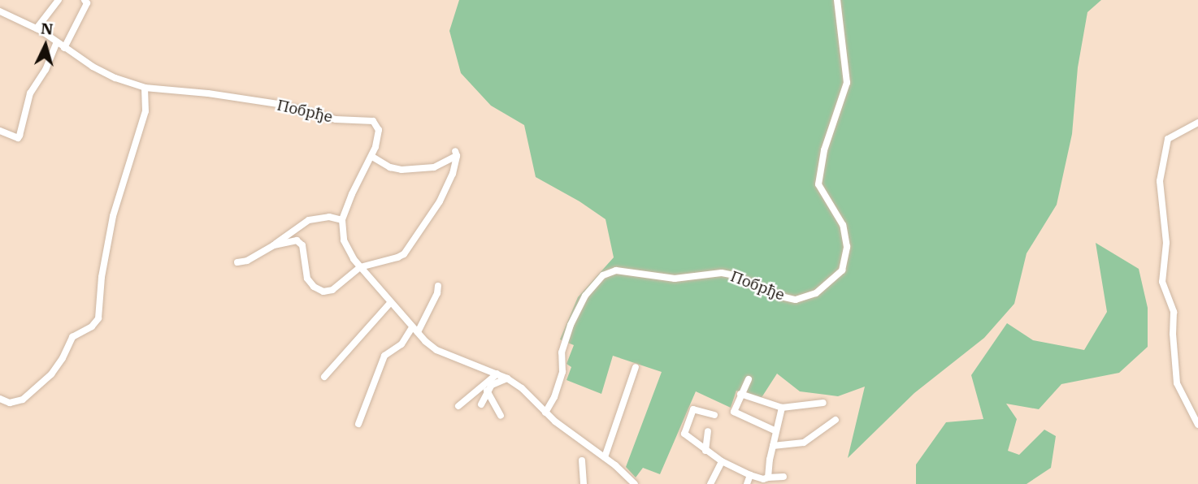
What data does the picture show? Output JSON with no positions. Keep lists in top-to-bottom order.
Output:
{
  "streets": {
    "street": ["Побрђе"]
  },
  "north": "top"
}
